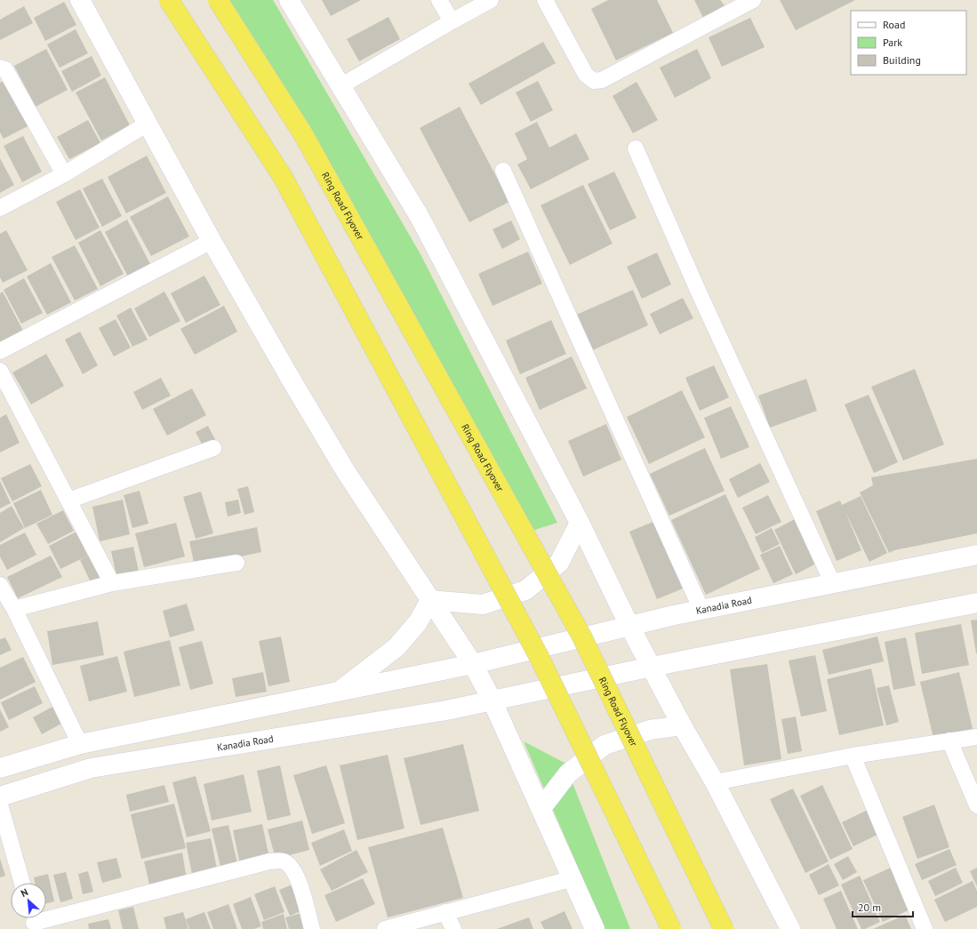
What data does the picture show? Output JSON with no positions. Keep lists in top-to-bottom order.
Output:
{
  "streets": {
    "main road": ["Ring Road Flyover"],
    "street": ["Kanadia Road"]
  },
  "legend": ["Road", "Park", "Building"],
  "scale_bar": "20 m",
  "north": "top left"
}
